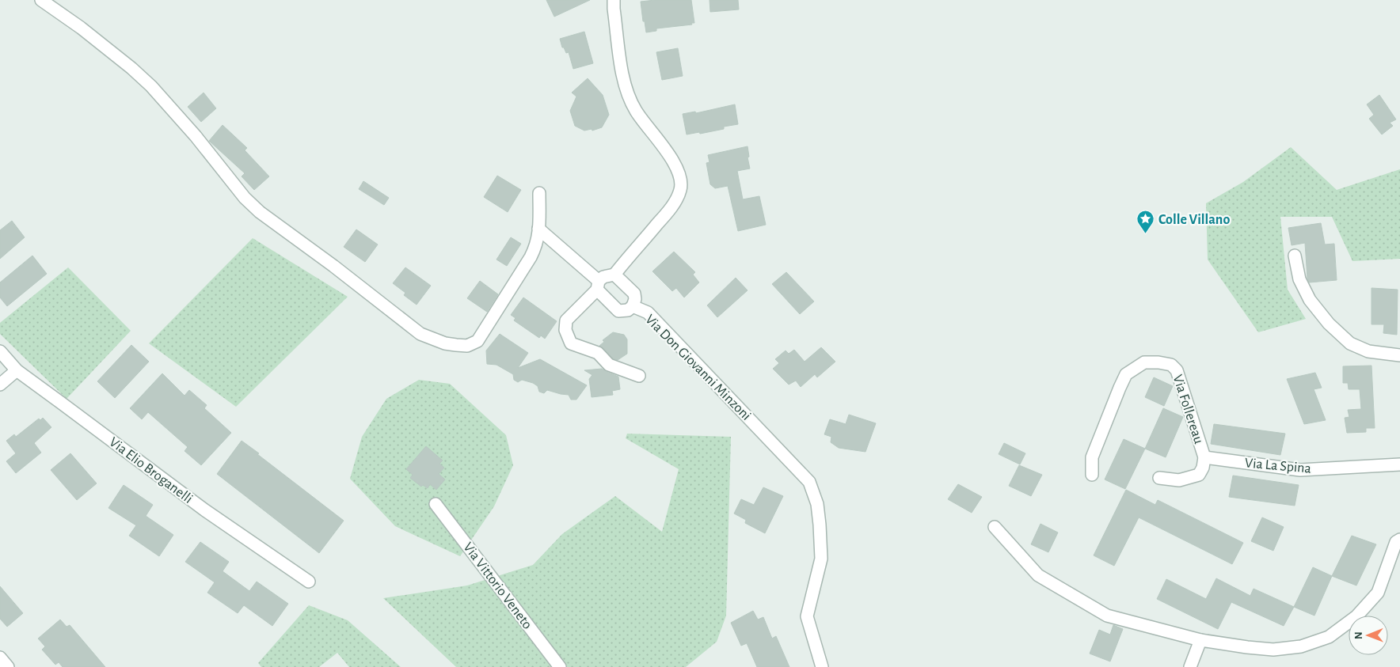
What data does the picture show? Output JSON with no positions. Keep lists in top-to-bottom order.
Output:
{
  "streets": {
    "street": [
      "Via Don Giovanni Minzoni",
      "Via Follereau",
      "Via La Spina",
      "Via Elio Broganelli",
      "Via Vittorio Veneto"
    ]
  },
  "crossings": [
    ["Via Follereau", "Via La Spina"]
  ],
  "places": {
    "place": ["Colle Villano"]
  },
  "north": "left"
}
